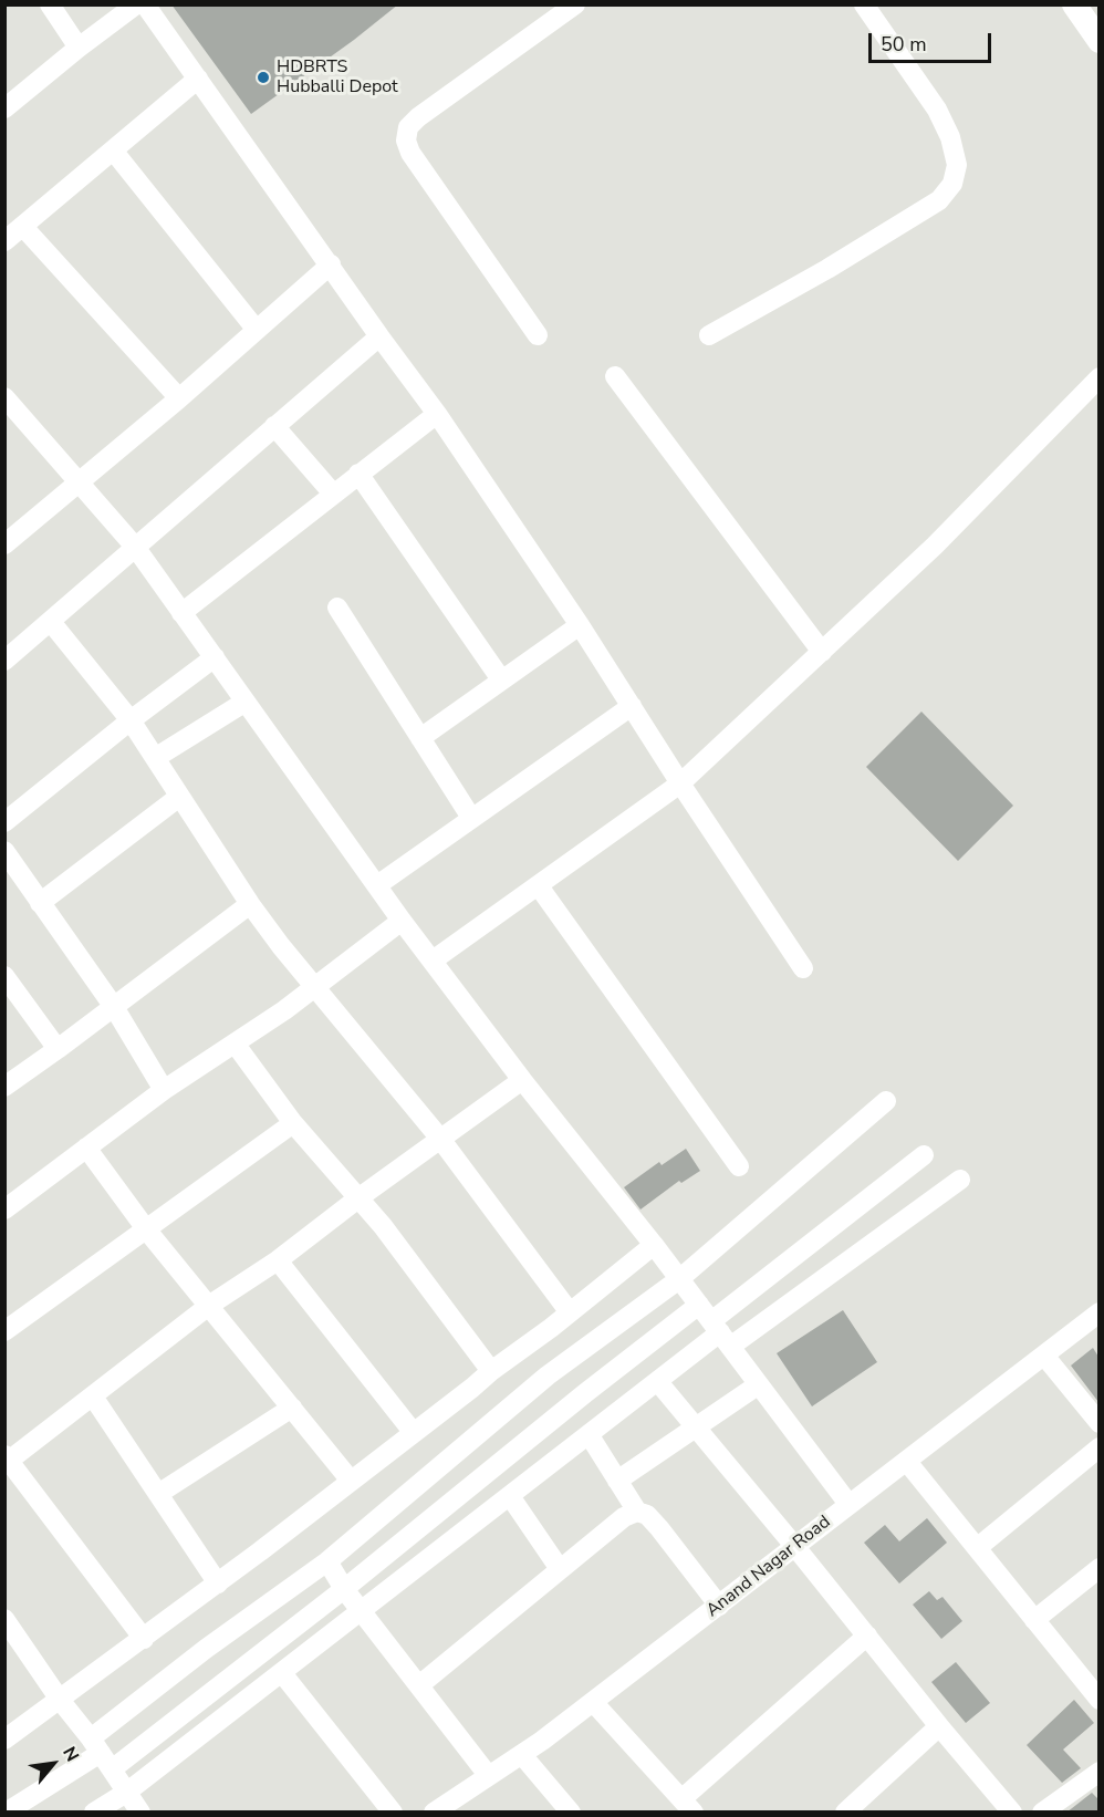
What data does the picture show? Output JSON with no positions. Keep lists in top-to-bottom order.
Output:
{
  "streets": {
    "street": ["Anand Nagar Road"]
  },
  "places": ["HDBRTS Hubballi Depot"],
  "scale_bar": "50 m",
  "north": "top right"
}
